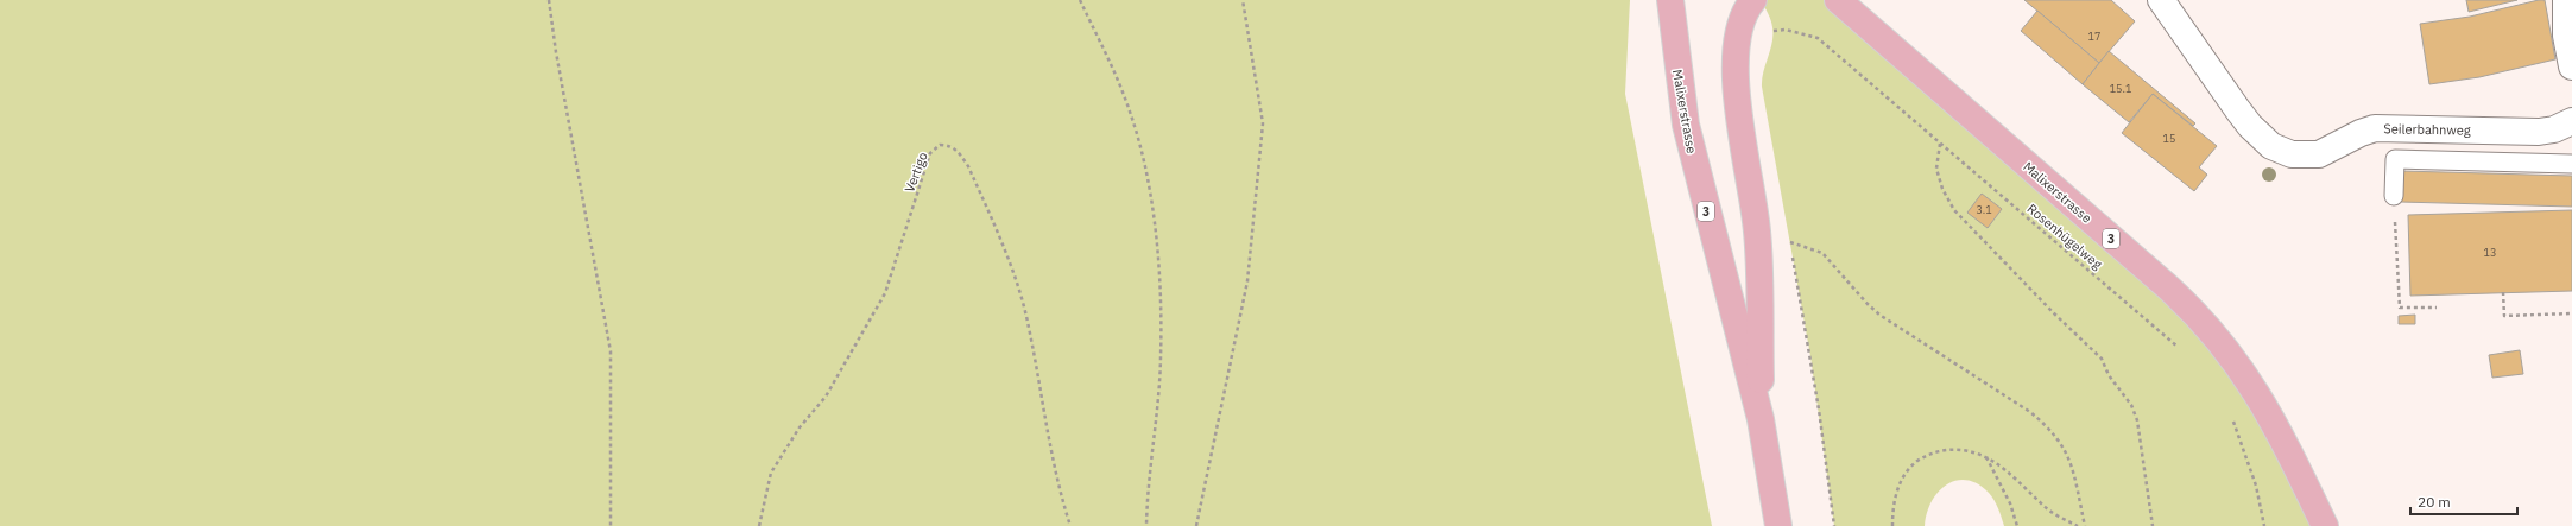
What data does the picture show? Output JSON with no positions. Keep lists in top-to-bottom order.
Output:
{
  "streets": {
    "main road": ["Malixerstrasse", "3"],
    "street": ["Seilerbahnweg"],
    "path": ["Vertigo", "Rosenhügelweg"]
  },
  "house_numbers": [
    "17",
    "15.1",
    "15",
    "3.1",
    "13"
  ],
  "scale_bar": "20 m"
}
